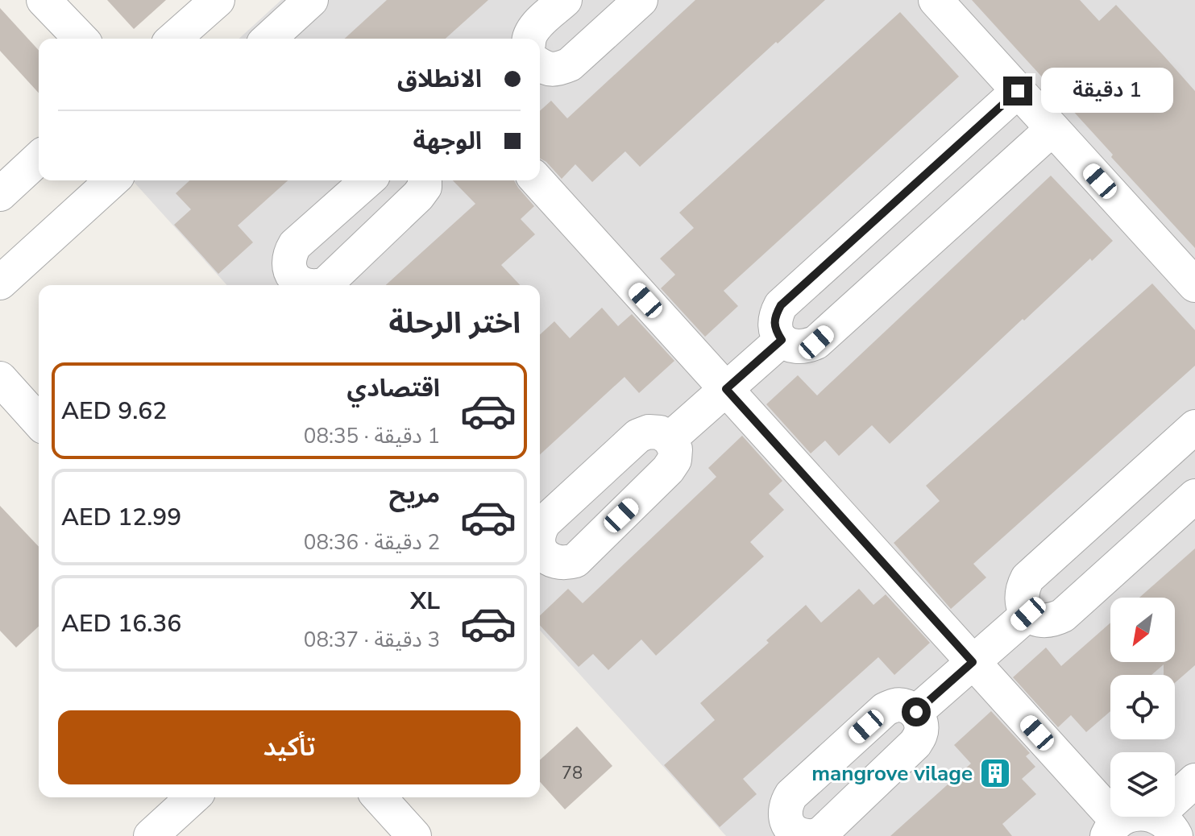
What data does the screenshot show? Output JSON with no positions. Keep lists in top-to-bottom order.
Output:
{
  "places": {
    "building": ["mangrove vilage"]
  },
  "house_numbers": ["78"],
  "north": "bottom left",
  "page": {
    "banner": ["الانطلاق", "الوجهة"],
    "bubble": "1 دقيقة",
    "heading": "اختر الرحلة",
    "list": [
      {
        "name": "اقتصادي",
        "note": "1 دقيقة · 08:35",
        "value": "AED 9.62"
      },
      {
        "name": "مريح",
        "note": "2 دقيقة · 08:36",
        "value": "AED 12.99"
      },
      {
        "name": "XL",
        "note": "3 دقيقة · 08:37",
        "value": "AED 16.36"
      }
    ],
    "buttons": "تأكيد"
  }
}
